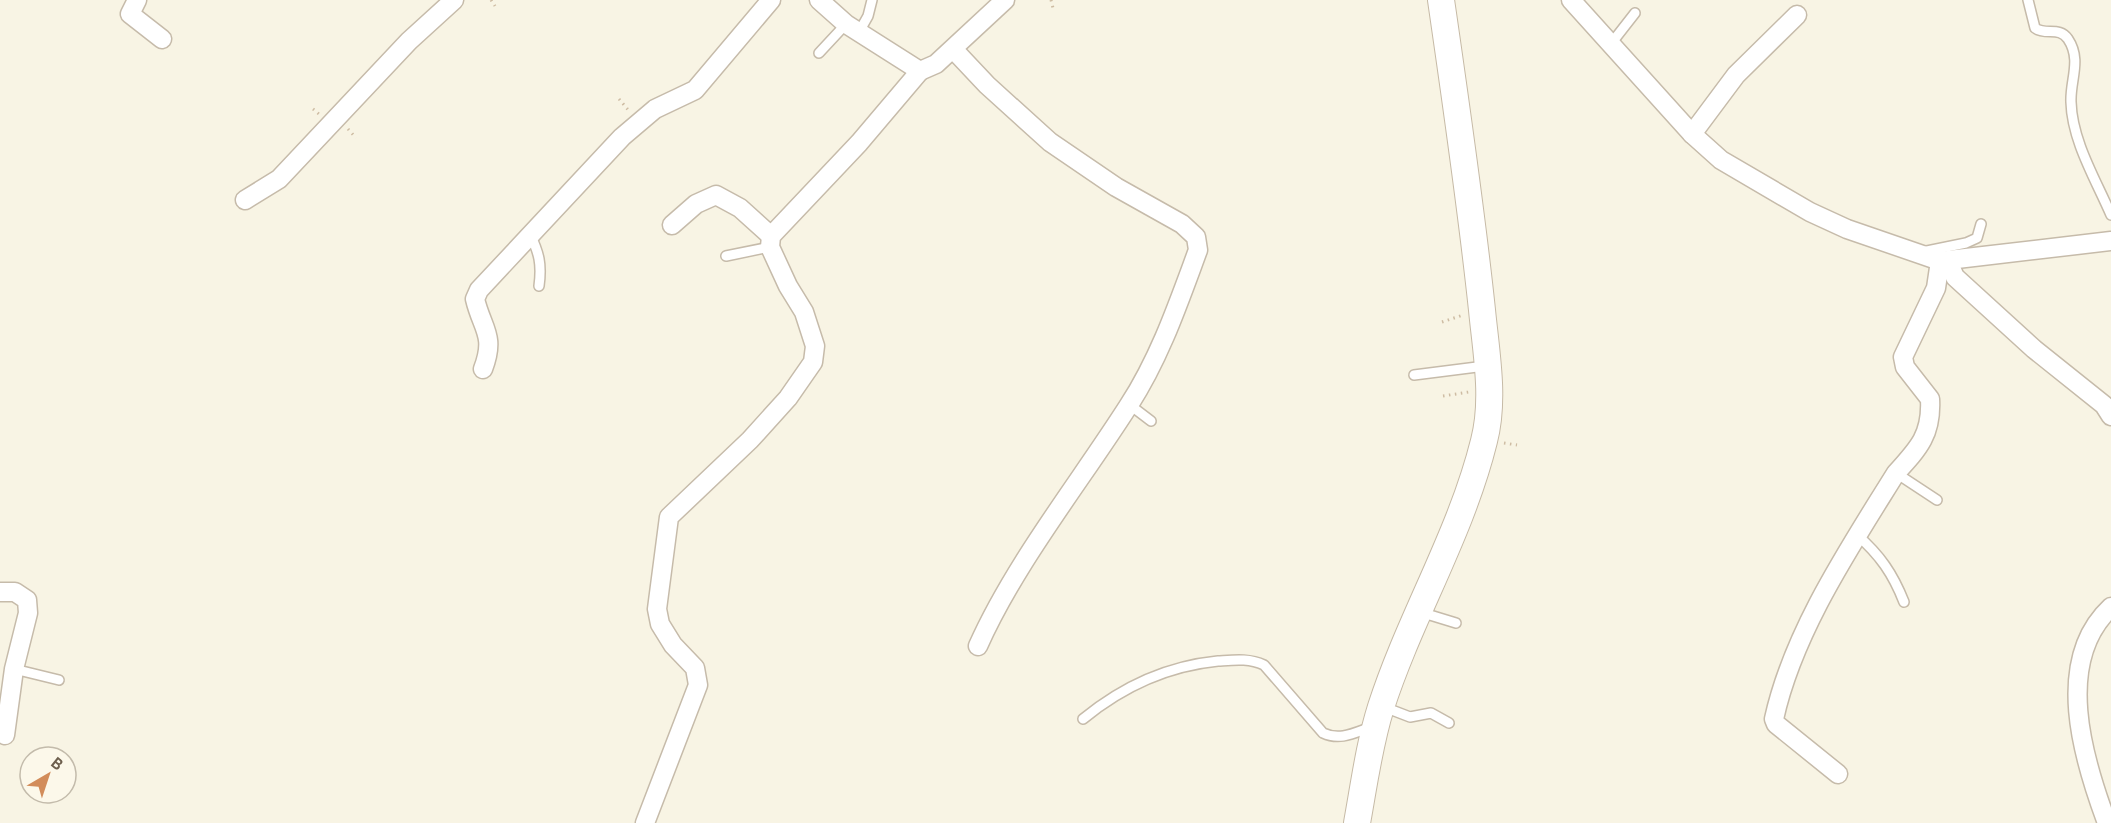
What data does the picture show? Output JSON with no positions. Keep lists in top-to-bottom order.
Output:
{
  "north": "top right"
}
